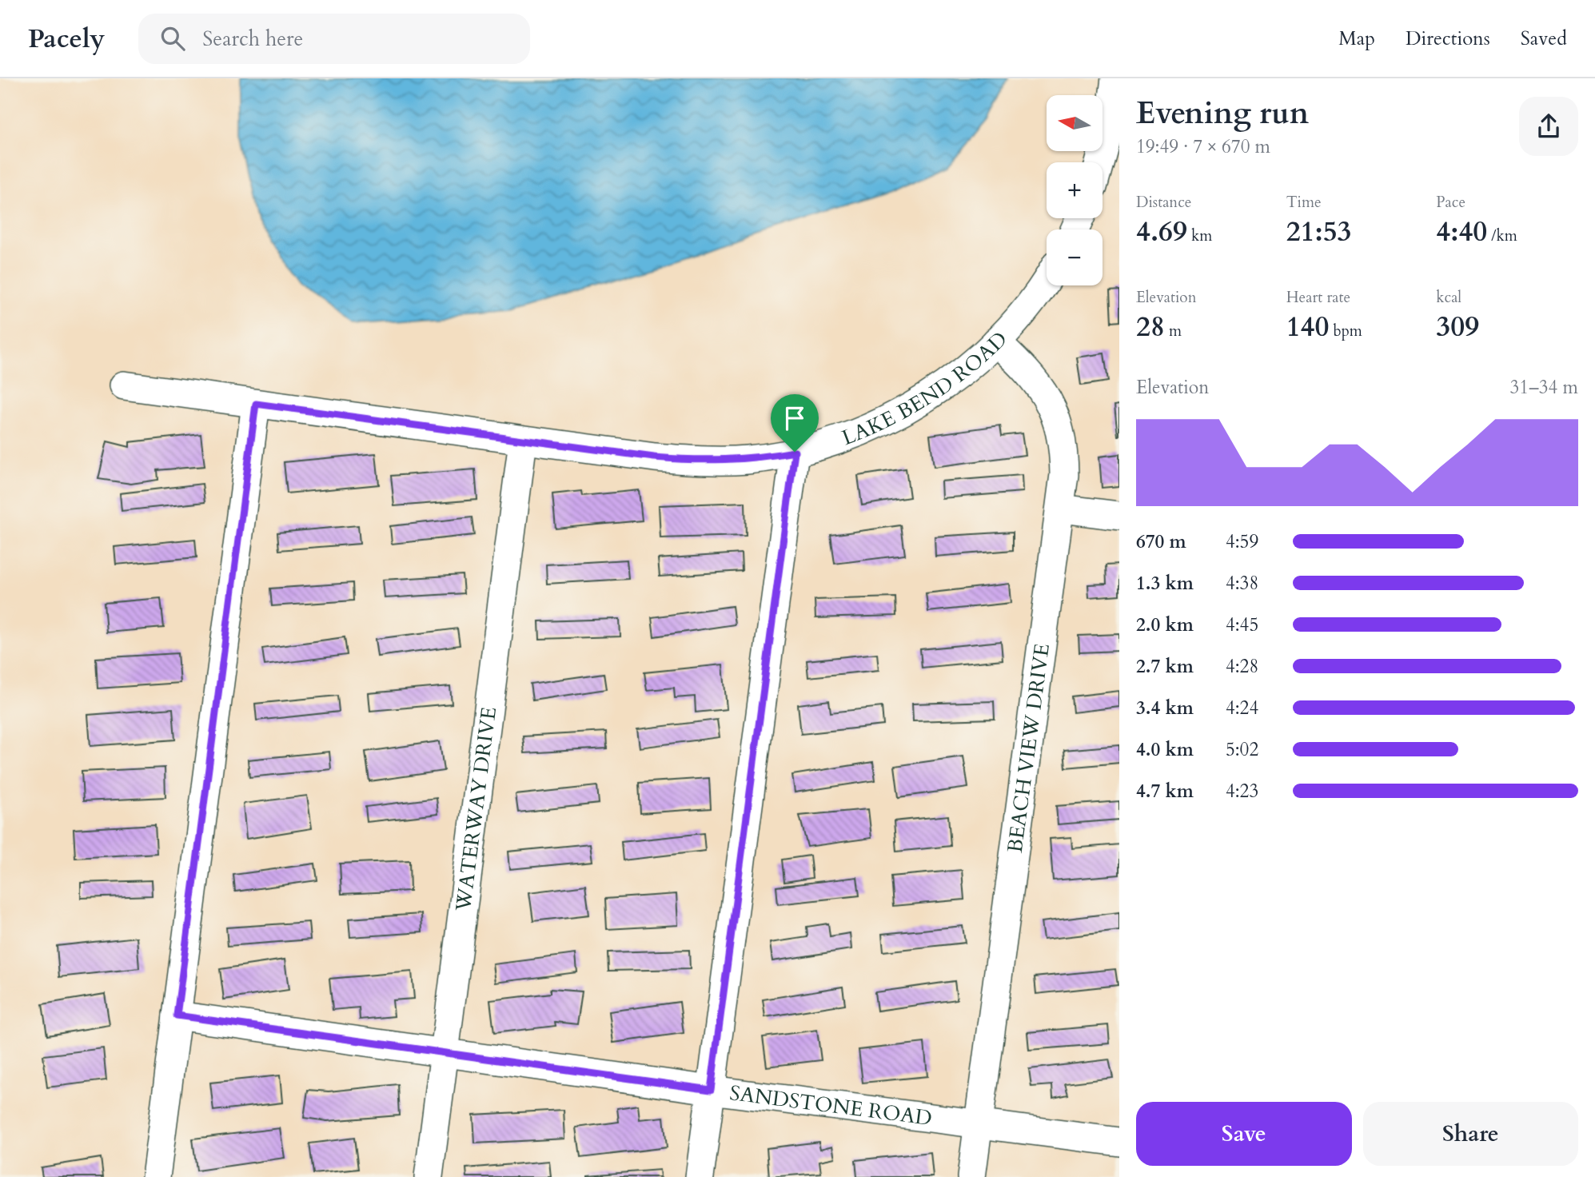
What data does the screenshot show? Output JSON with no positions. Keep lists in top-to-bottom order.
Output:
{
  "streets": {
    "street": [
      "LAKE BEND ROAD",
      "BEACH VIEW DRIVE",
      "WATERWAY DRIVE",
      "SANDSTONE ROAD"
    ]
  },
  "crossings": [
    ["LAKE BEND ROAD", "BEACH VIEW DRIVE"],
    ["LAKE BEND ROAD", "WATERWAY DRIVE"],
    ["BEACH VIEW DRIVE", "SANDSTONE ROAD"],
    ["WATERWAY DRIVE", "SANDSTONE ROAD"]
  ],
  "north": "left",
  "page": {
    "header": "Pacely",
    "search": "Search here",
    "nav": ["Map", "Directions", "Saved"],
    "heading": ["Evening run", "19:49 · 7 × 670 m"],
    "map_buttons": ["+", "−"],
    "stats": [
      ["Distance", "4.69 km"],
      ["Time", "21:53"],
      ["Pace", "4:40 /km"],
      ["Elevation", "28 m"],
      ["Heart rate", "140 bpm"],
      ["kcal", "309"]
    ],
    "chart": ["Elevation", "31–34 m"],
    "list": [
      {
        "name": "670 m",
        "note": "4:59"
      },
      {
        "name": "1.3 km",
        "note": "4:38"
      },
      {
        "name": "2.0 km",
        "note": "4:45"
      },
      {
        "name": "2.7 km",
        "note": "4:28"
      },
      {
        "name": "3.4 km",
        "note": "4:24"
      },
      {
        "name": "4.0 km",
        "note": "5:02"
      },
      {
        "name": "4.7 km",
        "note": "4:23"
      }
    ],
    "buttons": ["Save", "Share"]
  }
}
